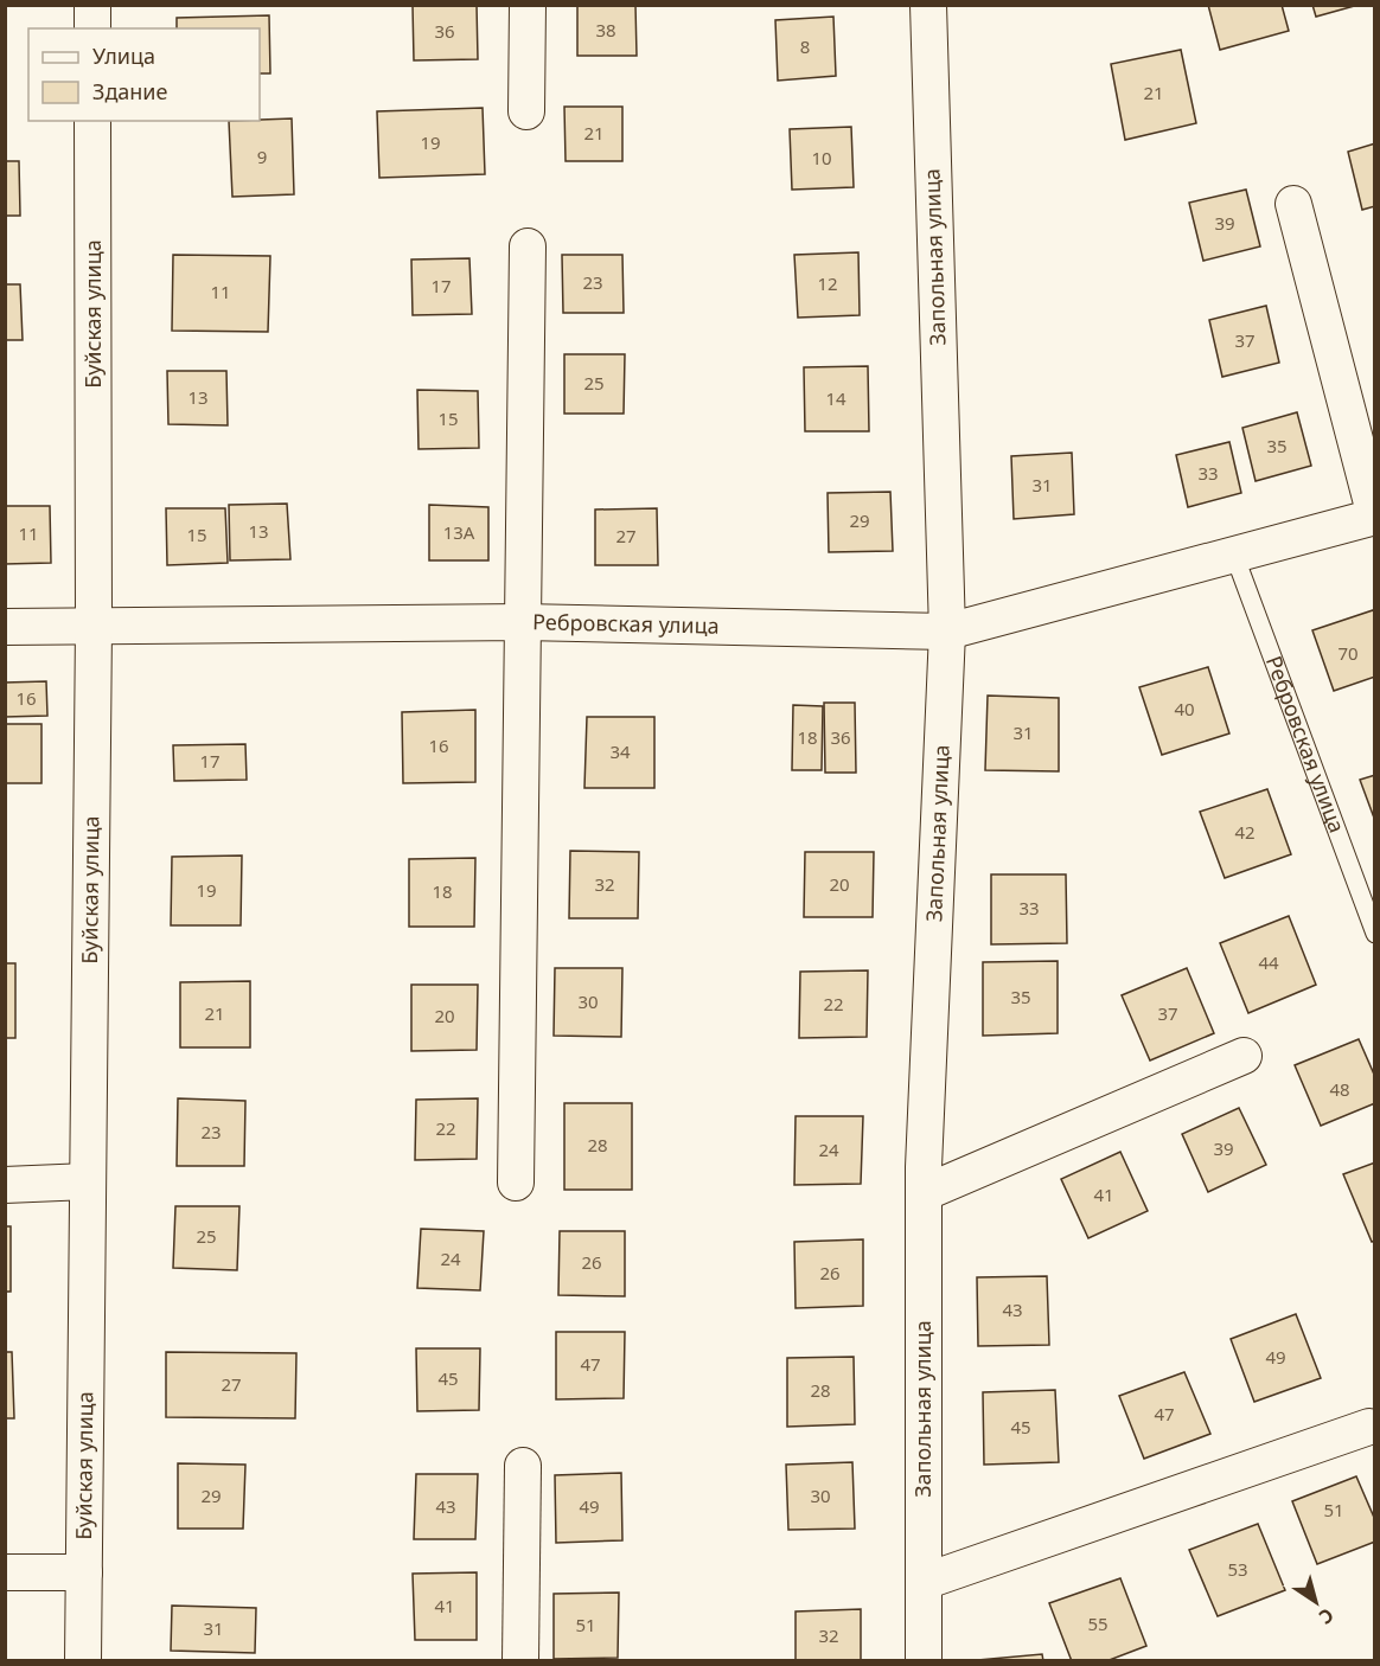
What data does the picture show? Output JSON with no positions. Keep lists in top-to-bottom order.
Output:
{
  "streets": {
    "street": ["Запольная улица", "Буйская улица", "Ребровская улица"]
  },
  "crossings": [
    ["Запольная улица", "Ребровская улица"],
    ["Буйская улица", "Ребровская улица"]
  ],
  "house_numbers": [
    "38",
    "36",
    "8",
    "21",
    "21",
    "19",
    "9",
    "10",
    "39",
    "23",
    "12",
    "17",
    "11",
    "37",
    "25",
    "13",
    "14",
    "15",
    "35",
    "33",
    "31",
    "29",
    "13",
    "13А",
    "11",
    "15",
    "27",
    "70",
    "16",
    "40",
    "31",
    "18",
    "36",
    "16",
    "34",
    "17",
    "42",
    "32",
    "20",
    "19",
    "18",
    "33",
    "44",
    "35",
    "30",
    "22",
    "21",
    "37",
    "20",
    "48",
    "22",
    "23",
    "28",
    "39",
    "24",
    "41",
    "25",
    "24",
    "26",
    "26",
    "43",
    "49",
    "47",
    "45",
    "27",
    "28",
    "47",
    "45",
    "29",
    "30",
    "43",
    "49",
    "51",
    "53",
    "41",
    "55",
    "51",
    "31",
    "32"
  ],
  "legend": ["Улица", "Здание"],
  "north": "bottom right"
}
